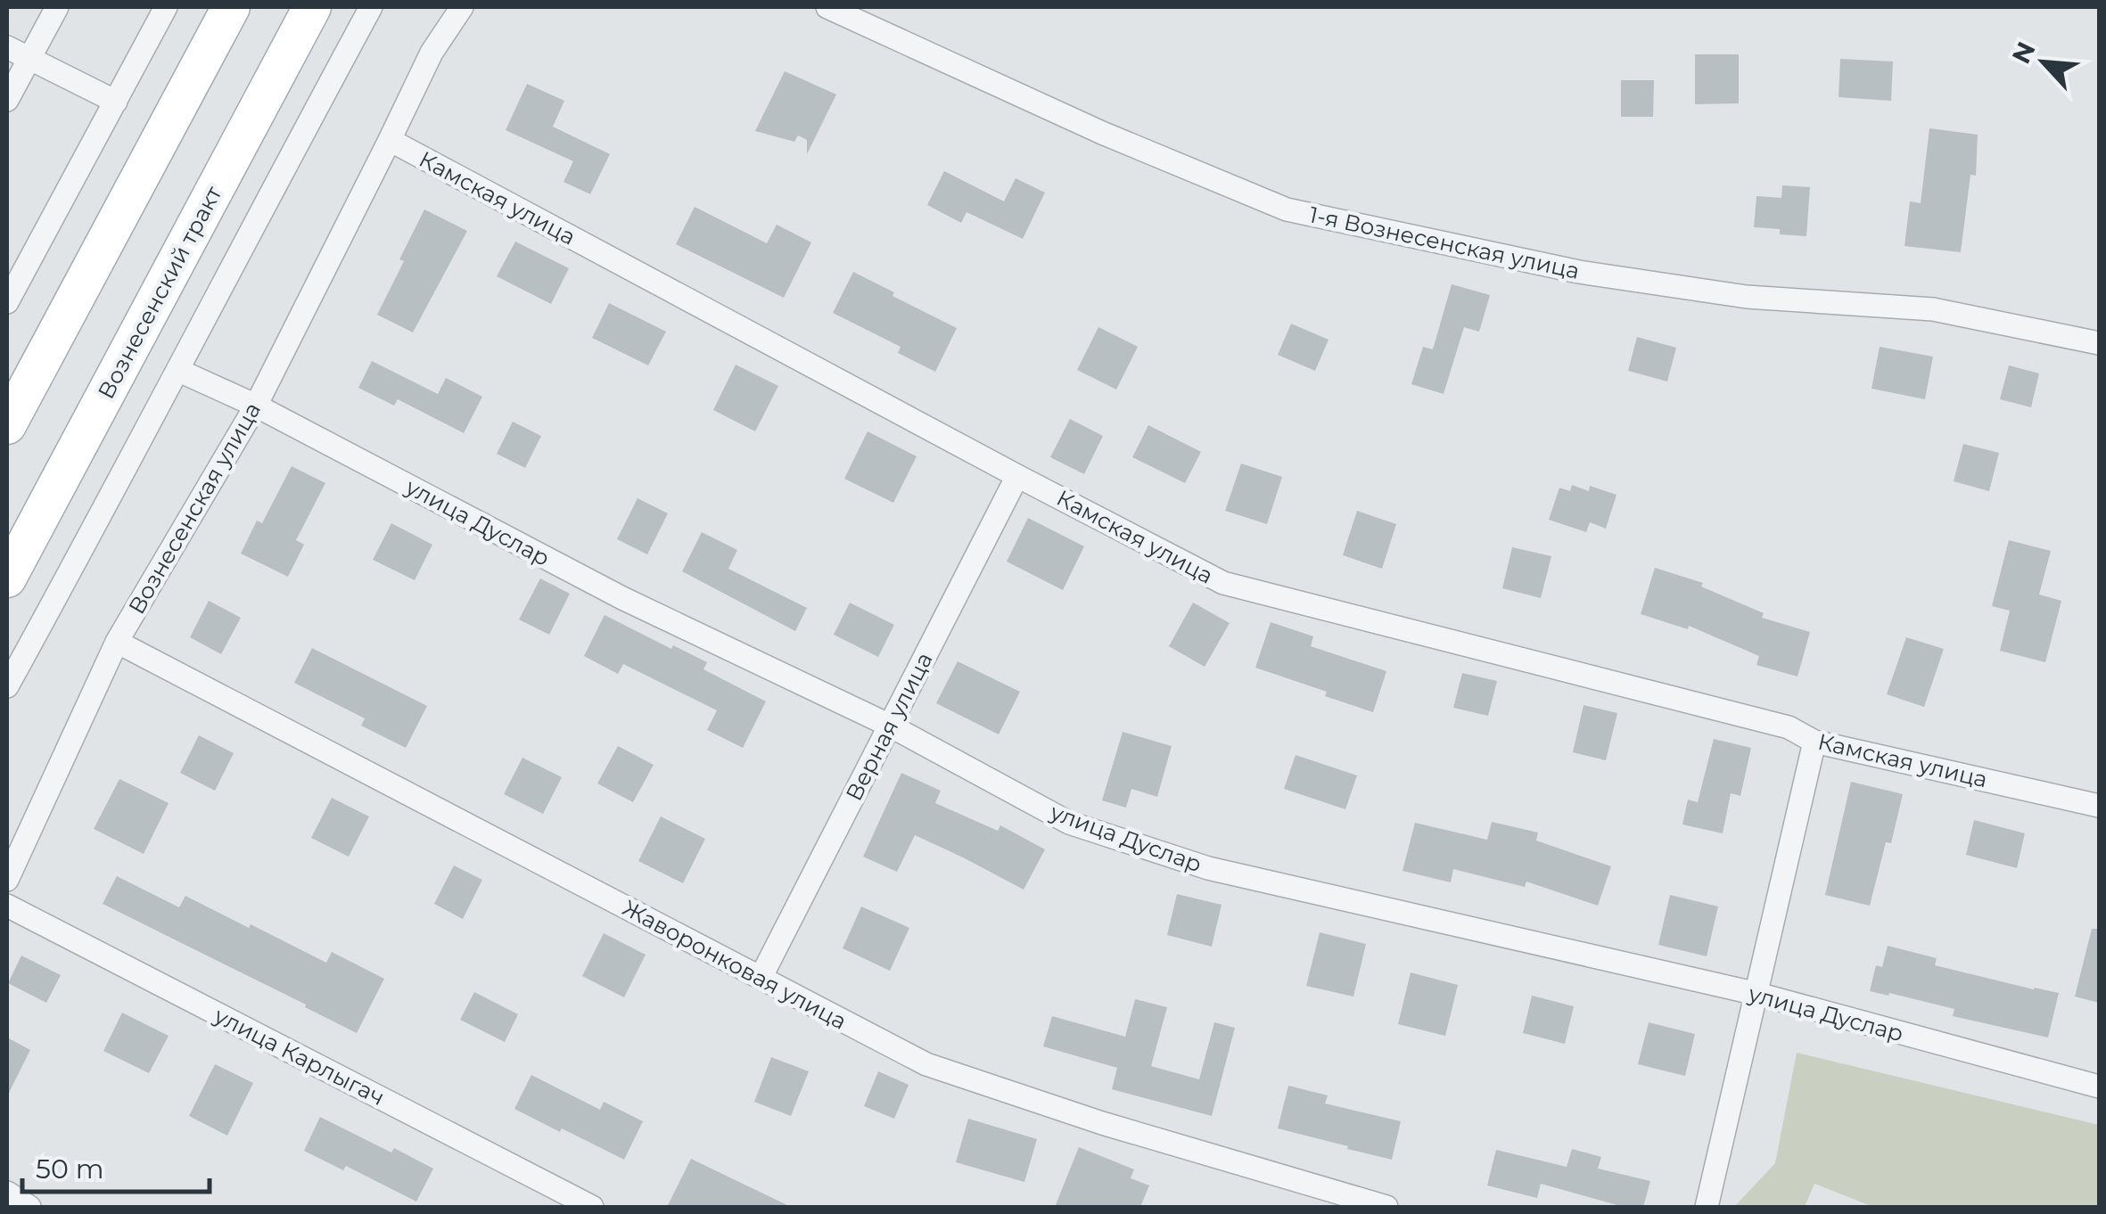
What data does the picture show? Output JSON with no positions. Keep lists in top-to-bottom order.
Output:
{
  "streets": {
    "main road": ["Вознесенский тракт"],
    "street": [
      "Камская улица",
      "1-я Вознесенская улица",
      "Вознесенская улица",
      "улица Дуслар",
      "Верная улица",
      "Жаворонковая улица",
      "улица Карлыгач"
    ]
  },
  "crossings": [
    ["Камская улица", "Вознесенская улица"],
    ["Камская улица", "Верная улица"],
    ["Вознесенская улица", "улица Дуслар"],
    ["Вознесенская улица", "Жаворонковая улица"],
    ["улица Дуслар", "Верная улица"],
    ["Верная улица", "Жаворонковая улица"]
  ],
  "scale_bar": "50 m",
  "north": "top left"
}
